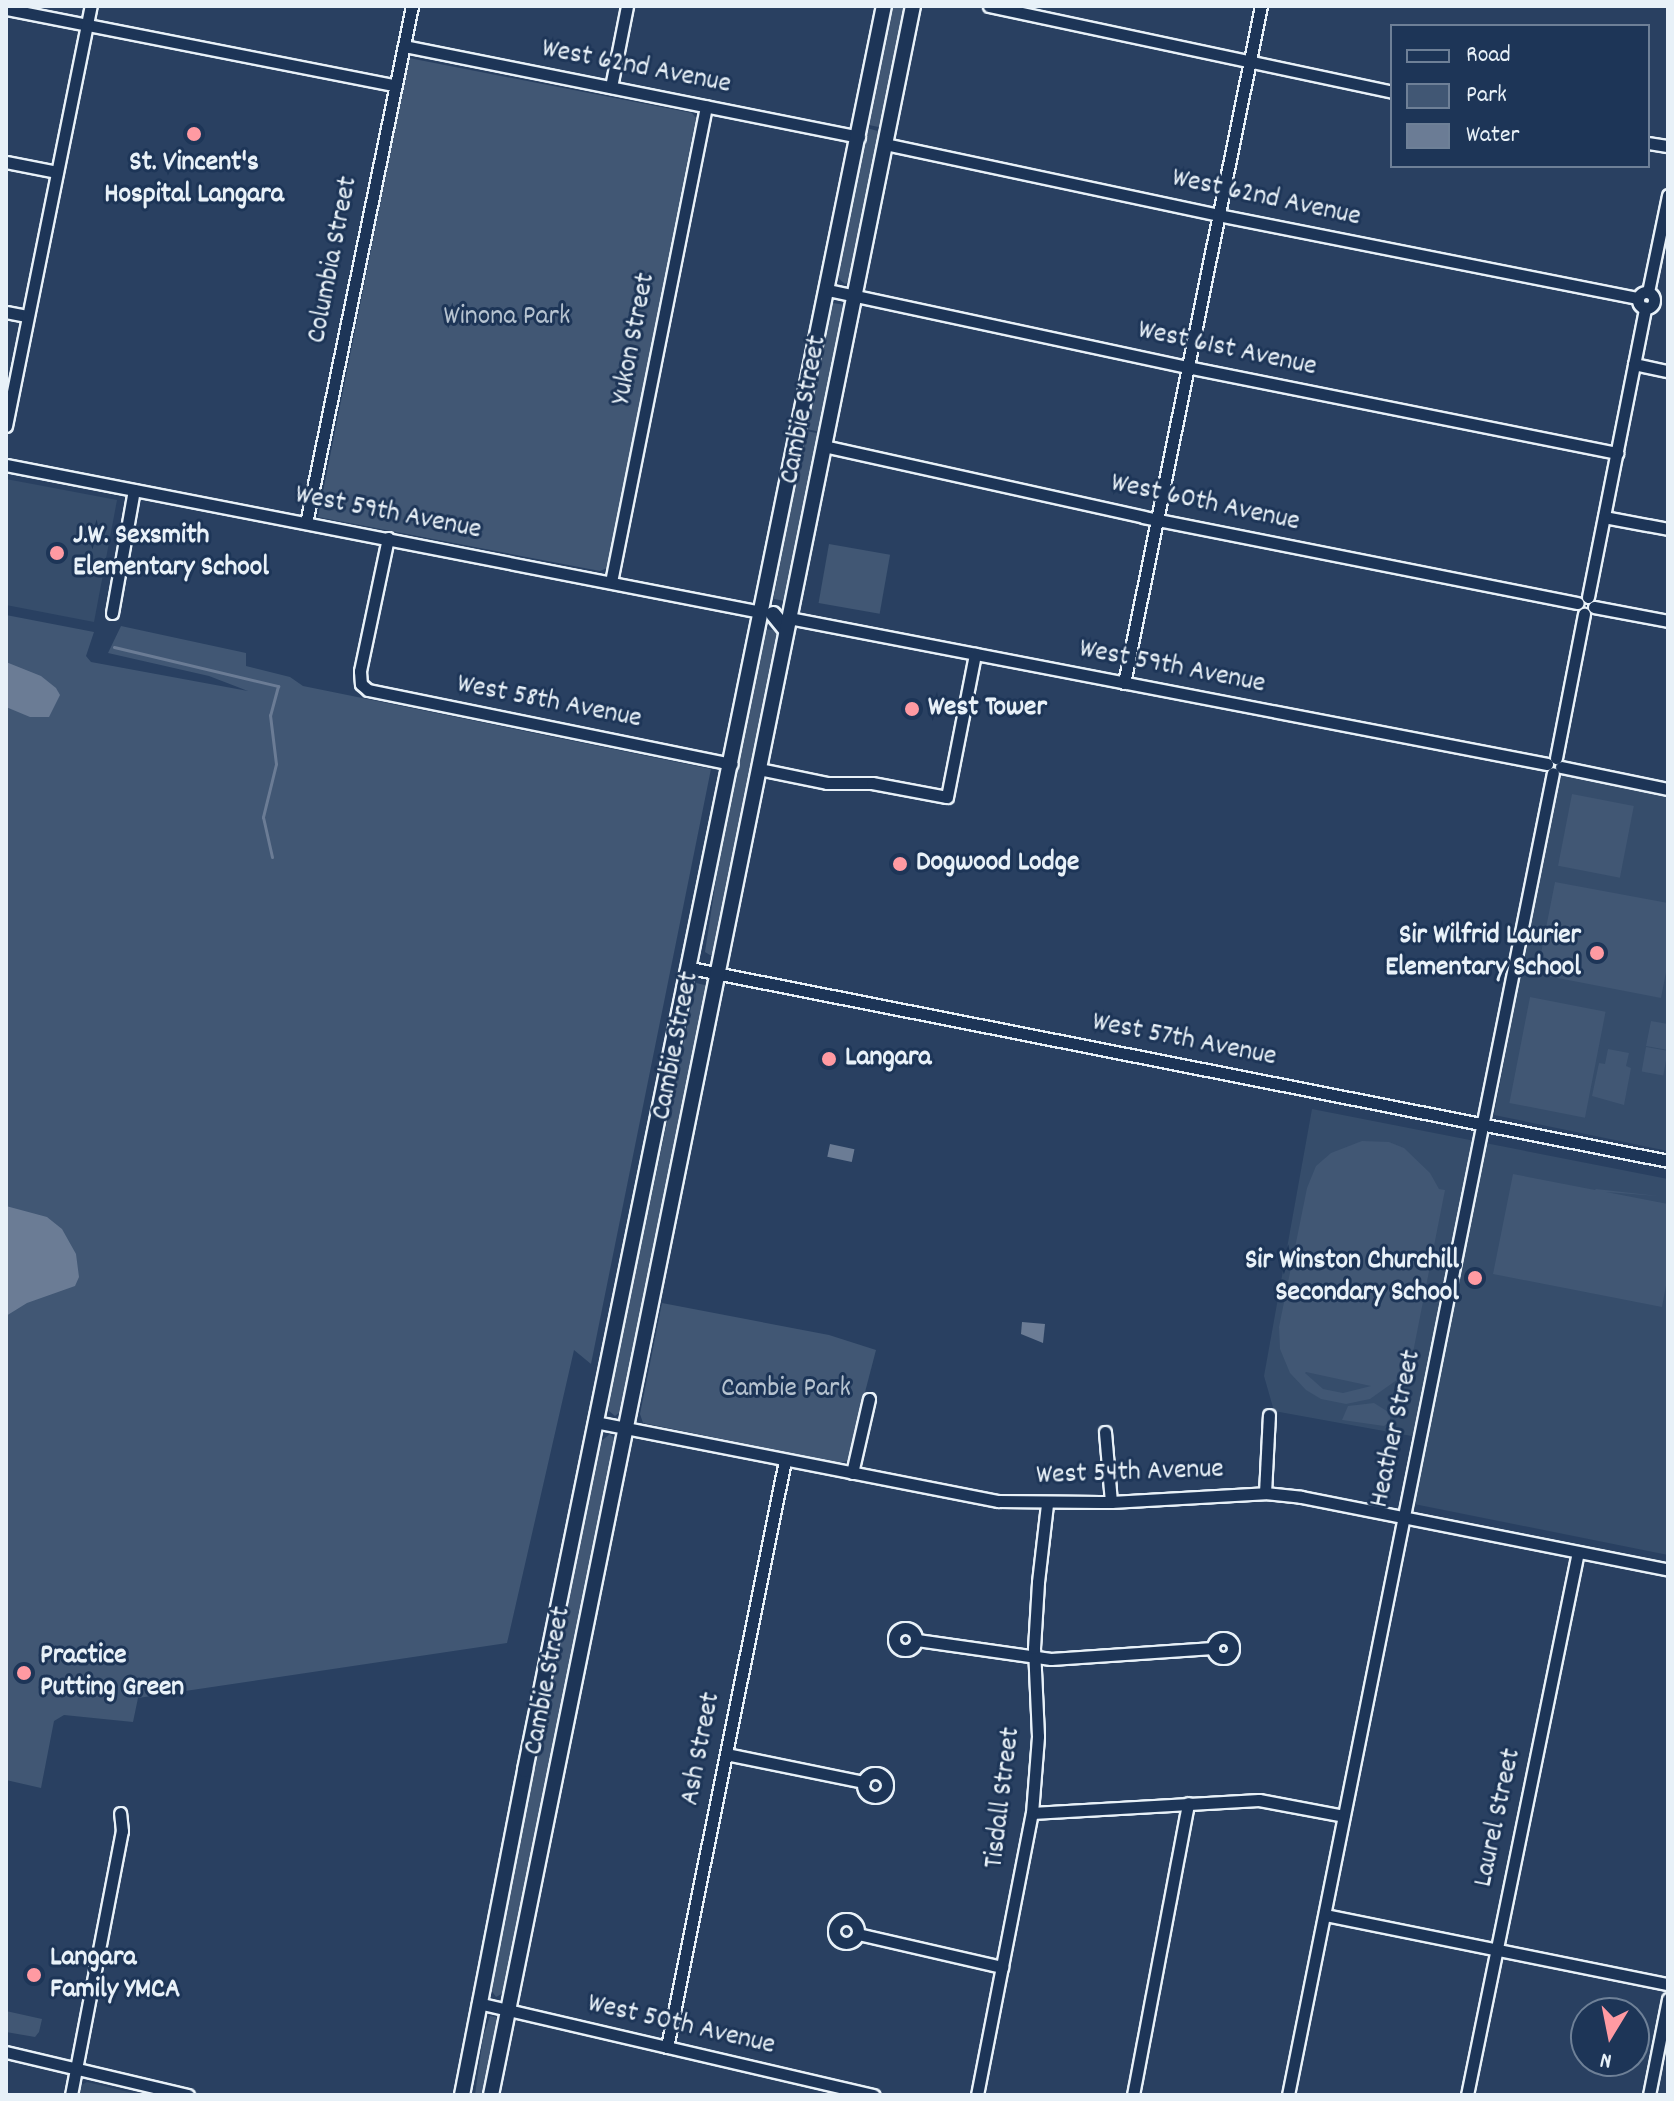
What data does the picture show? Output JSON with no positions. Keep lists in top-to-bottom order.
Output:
{
  "streets": {
    "main road": ["Cambie Street"],
    "street": [
      "West 62nd Avenue",
      "Columbia Street",
      "Yukon Street",
      "West 61st Avenue",
      "West 60th Avenue",
      "West 59th Avenue",
      "West 58th Avenue",
      "West 57th Avenue",
      "Heather Street",
      "West 54th Avenue",
      "Ash Street",
      "Tisdall Street",
      "Laurel Street",
      "West 50th Avenue"
    ]
  },
  "crossings": [
    ["West 62nd Avenue", "Columbia Street"],
    ["West 62nd Avenue", "Yukon Street"],
    ["West 62nd Avenue", "Cambie Street"],
    ["West 62nd Avenue", "Heather Street"],
    ["Columbia Street", "West 59th Avenue"],
    ["Yukon Street", "West 59th Avenue"],
    ["West 61st Avenue", "Cambie Street"],
    ["West 61st Avenue", "Heather Street"],
    ["Cambie Street", "West 60th Avenue"],
    ["Cambie Street", "West 59th Avenue"],
    ["Cambie Street", "West 58th Avenue"],
    ["Cambie Street", "West 57th Avenue"],
    ["Cambie Street", "West 54th Avenue"],
    ["Cambie Street", "West 50th Avenue"],
    ["West 60th Avenue", "Heather Street"],
    ["West 59th Avenue", "West 58th Avenue"],
    ["West 59th Avenue", "Heather Street"],
    ["West 57th Avenue", "Heather Street"],
    ["Heather Street", "West 54th Avenue"],
    ["West 54th Avenue", "Ash Street"],
    ["West 54th Avenue", "Tisdall Street"],
    ["West 54th Avenue", "Laurel Street"],
    ["Ash Street", "West 50th Avenue"]
  ],
  "parks": ["Winona Park", "Cambie Park"],
  "places": [
    "St. Vincent's Hospital Langara",
    "J.W. Sexsmith Elementary School",
    "West Tower",
    "Dogwood Lodge",
    "Sir Wilfrid Laurier Elementary School",
    "Langara",
    "Sir Winston Churchill Secondary School",
    "Practice Putting Green",
    "Langara Family YMCA"
  ],
  "legend": ["Road", "Park", "Water"],
  "north": "bottom"
}
